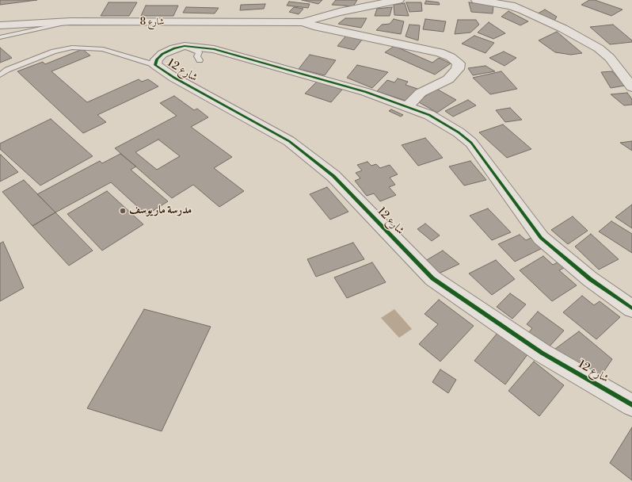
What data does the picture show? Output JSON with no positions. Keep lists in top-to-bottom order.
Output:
{
  "streets": {
    "street": ["شارع 8", "شارع 12"]
  },
  "places": ["مدرسة مار يوسف"]
}
